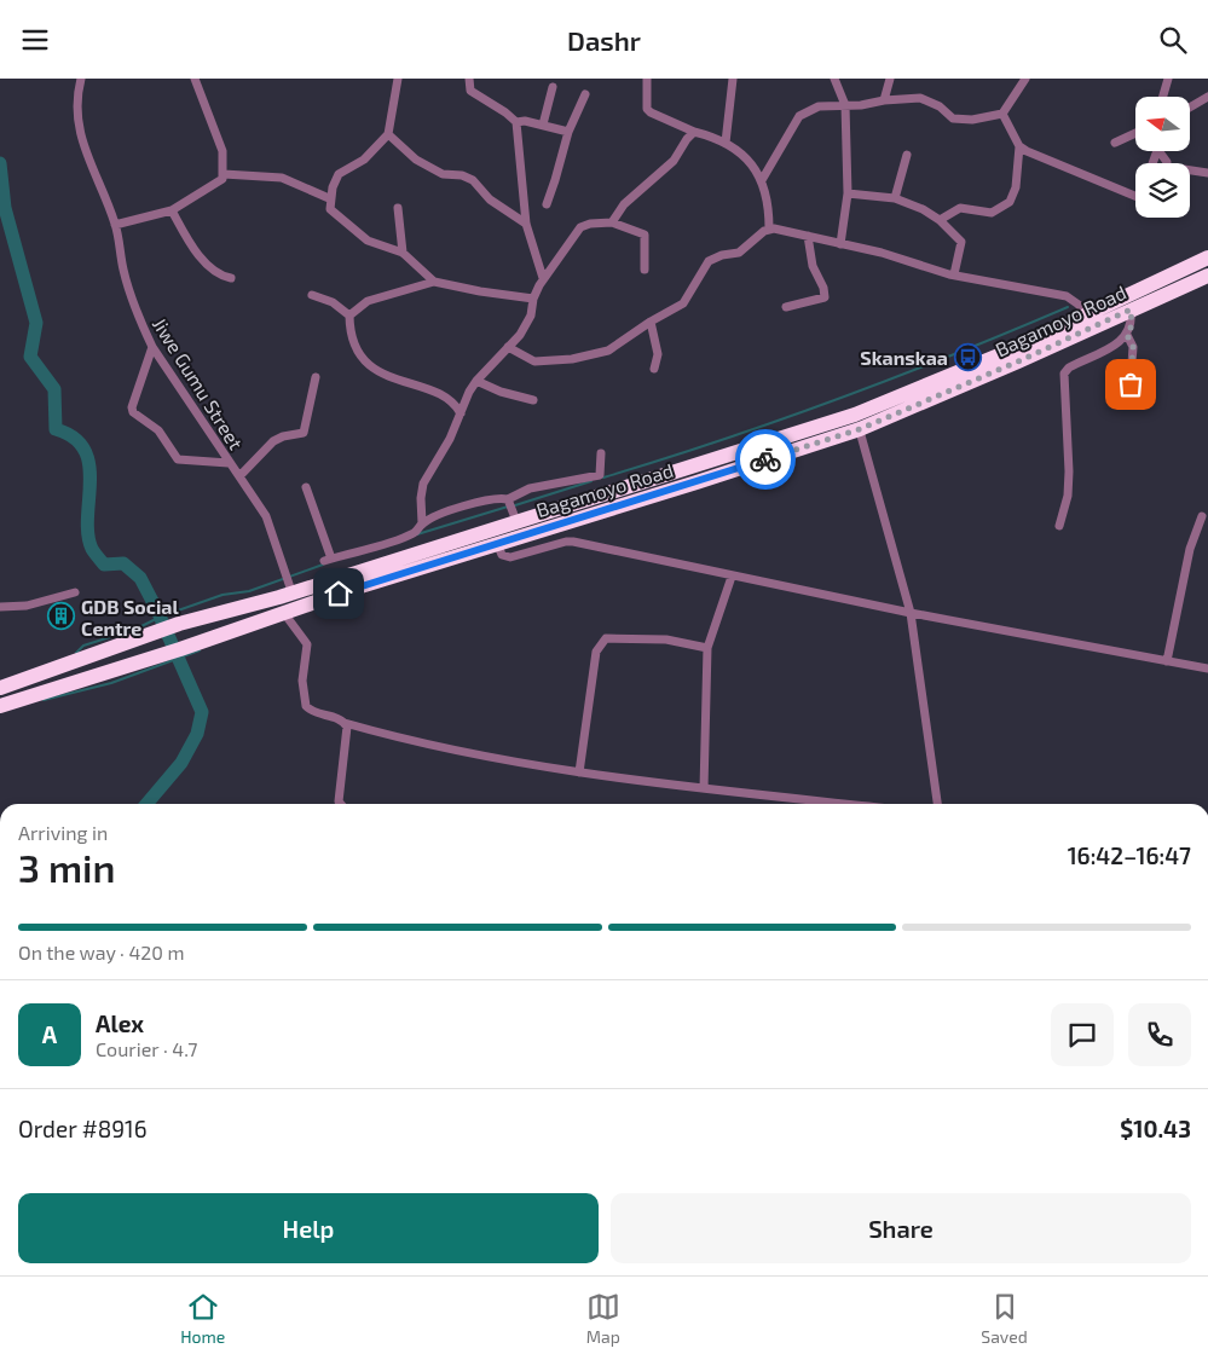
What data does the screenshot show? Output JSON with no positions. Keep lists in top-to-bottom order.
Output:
{
  "streets": {
    "highway": ["Bagamoyo Road"],
    "street": ["Jiwe Gumu Street"]
  },
  "crossings": [
    ["Bagamoyo Road", "Jiwe Gumu Street"]
  ],
  "places": {
    "bus stop": ["Skanskaa"],
    "building": ["GDB Social Centre"]
  },
  "north": "left",
  "page": {
    "header": "Dashr",
    "heading": ["3 min", "Arriving in", "16:42–16:47"],
    "panel": [
      "Alex",
      "Courier · 4.7",
      "Order #8916",
      "$10.43"
    ],
    "bar": "On the way · 420 m",
    "round": "A",
    "buttons": ["Help", "Share"],
    "tabs": ["Home", "Map", "Saved"]
  }
}
